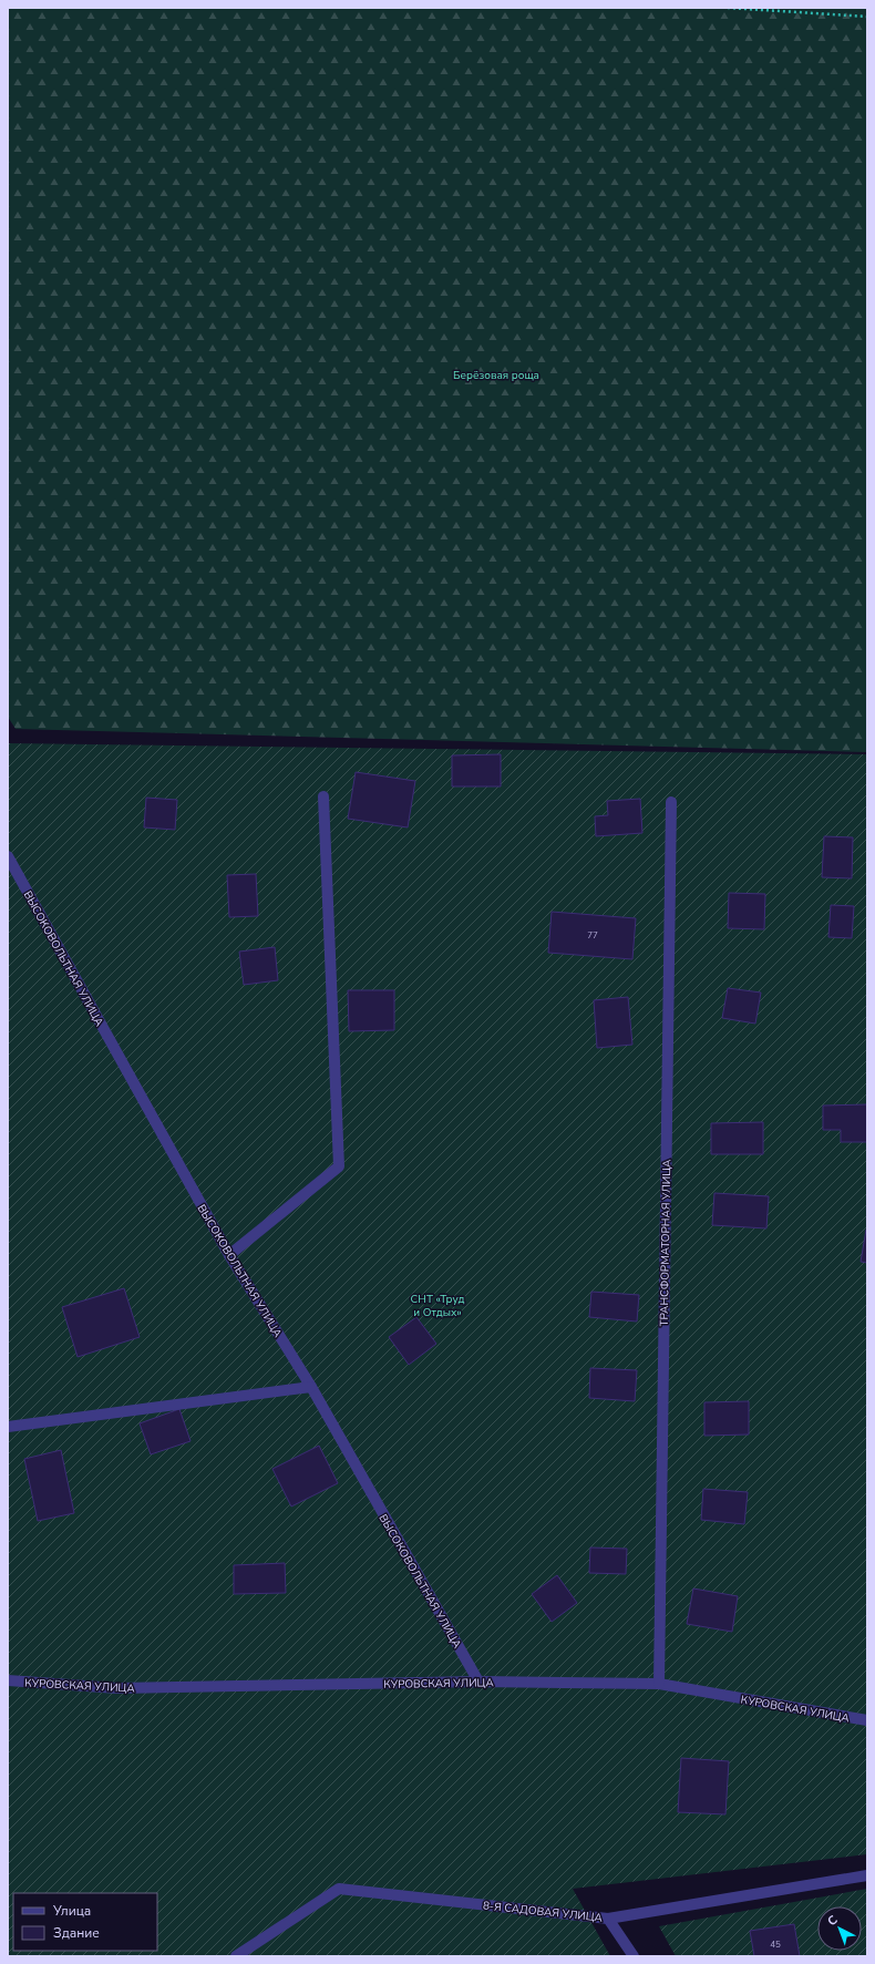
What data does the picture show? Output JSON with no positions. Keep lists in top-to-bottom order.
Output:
{
  "streets": {
    "street": [
      "ВЫСОКОВОЛЬТНАЯ УЛИЦА",
      "ТРАНСФОРМАТОРНАЯ УЛИЦА",
      "КУРОВСКАЯ УЛИЦА",
      "8-Я САДОВАЯ УЛИЦА"
    ]
  },
  "crossings": [
    ["ВЫСОКОВОЛЬТНАЯ УЛИЦА", "КУРОВСКАЯ УЛИЦА"],
    ["ТРАНСФОРМАТОРНАЯ УЛИЦА", "КУРОВСКАЯ УЛИЦА"]
  ],
  "parks": ["Берёзовая роща", "СНТ «Труд и Отдых»"],
  "house_numbers": ["77", "45"],
  "legend": ["Улица", "Здание"],
  "north": "top left"
}
